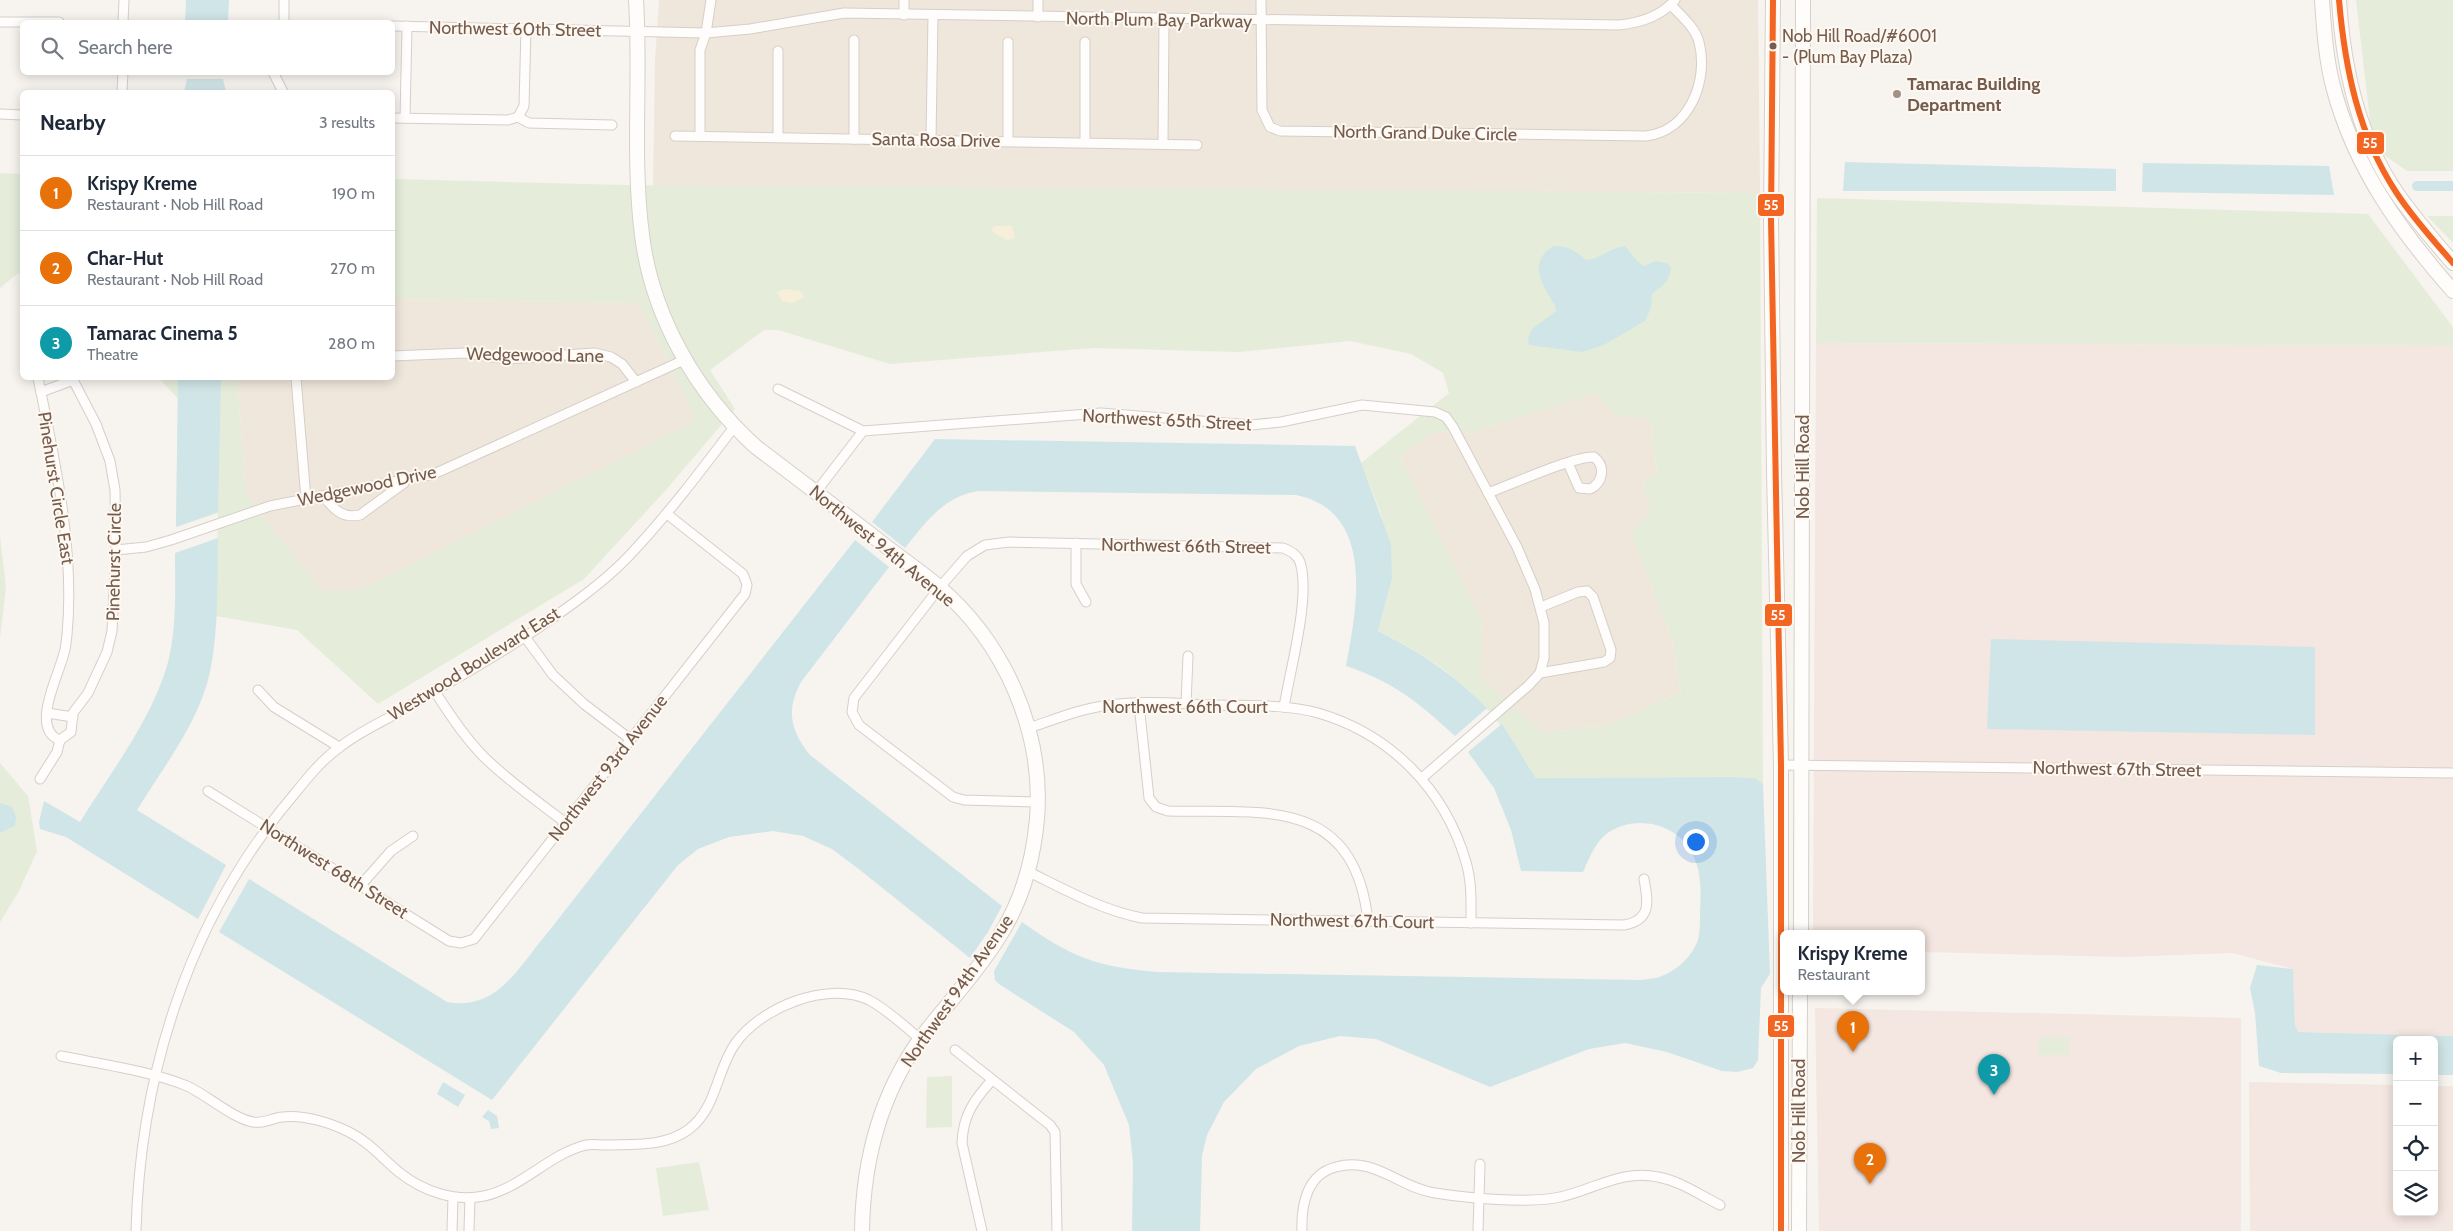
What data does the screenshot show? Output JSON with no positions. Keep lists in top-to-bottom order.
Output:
{
  "streets": {
    "main road": ["Nob Hill Road", "Northwest 94th Avenue"],
    "street": [
      "North Plum Bay Parkway",
      "Northwest 60th Street",
      "North Grand Duke Circle",
      "Santa Rosa Drive",
      "Wedgewood Lane",
      "Northwest 65th Street",
      "Wedgewood Drive",
      "Pinehurst Circle East",
      "Northwest 66th Street",
      "Pinehurst Circle",
      "Westwood Boulevard East",
      "Northwest 66th Court",
      "Northwest 93rd Avenue",
      "Northwest 67th Street",
      "Northwest 68th Street",
      "Northwest 67th Court"
    ]
  },
  "crossings": [
    ["North Plum Bay Parkway", "Northwest 60th Street"],
    ["North Plum Bay Parkway", "North Grand Duke Circle"],
    ["North Plum Bay Parkway", "Northwest 94th Avenue"],
    ["Northwest 60th Street", "Northwest 94th Avenue"],
    ["Wedgewood Lane", "Wedgewood Drive"],
    ["Nob Hill Road", "Northwest 67th Street"],
    ["Wedgewood Drive", "Northwest 94th Avenue"],
    ["Wedgewood Drive", "Pinehurst Circle"],
    ["Pinehurst Circle East", "Pinehurst Circle"],
    ["Northwest 94th Avenue", "Northwest 66th Street"],
    ["Northwest 94th Avenue", "Westwood Boulevard East"],
    ["Northwest 94th Avenue", "Northwest 66th Court"],
    ["Northwest 94th Avenue", "Northwest 67th Court"],
    ["Northwest 66th Street", "Northwest 66th Court"],
    ["Westwood Boulevard East", "Northwest 93rd Avenue"],
    ["Westwood Boulevard East", "Northwest 68th Street"],
    ["Northwest 66th Court", "Northwest 67th Court"],
    ["Northwest 93rd Avenue", "Northwest 68th Street"]
  ],
  "places": ["Nob Hill Road/#6001 - (Plum Bay Plaza)", "Tamarac Building Department"],
  "lines": ["transit line 55"],
  "page": {
    "search": "Search here",
    "heading": ["Nearby", "3 results"],
    "list": [
      {
        "mark": "1",
        "name": "Krispy Kreme",
        "note": "Restaurant · Nob Hill Road",
        "value": "190 m"
      },
      {
        "mark": "2",
        "name": "Char-Hut",
        "note": "Restaurant · Nob Hill Road",
        "value": "270 m"
      },
      {
        "mark": "3",
        "name": "Tamarac Cinema 5",
        "note": "Theatre",
        "value": "280 m"
      }
    ],
    "popup": ["Krispy Kreme", "Restaurant"],
    "pins": ["1", "3", "2"],
    "map_buttons": ["+", "−"]
  }
}
